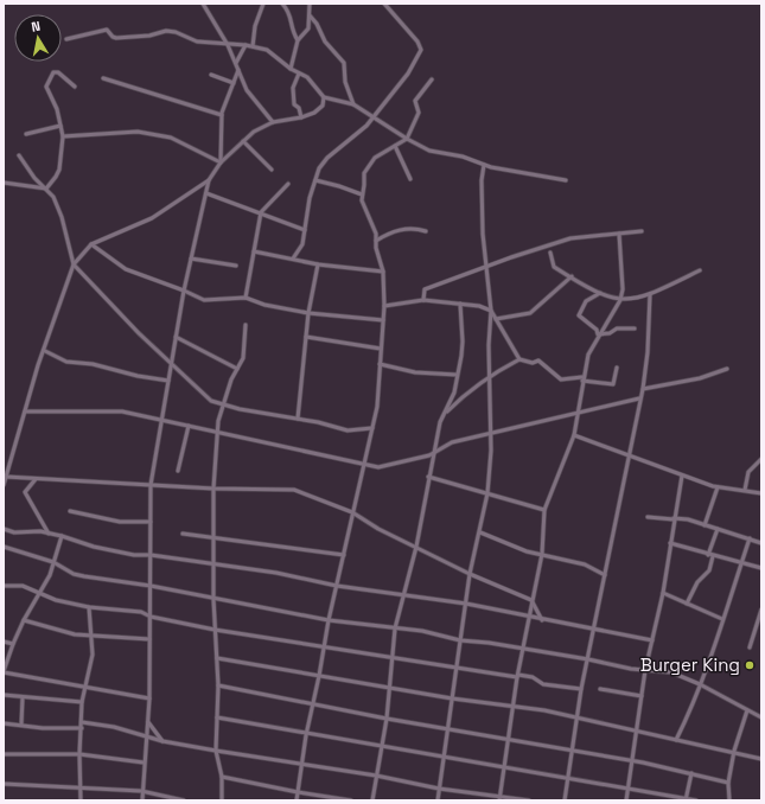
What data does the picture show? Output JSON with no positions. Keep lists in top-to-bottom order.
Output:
{
  "places": ["Burger King"],
  "north": "top"
}
